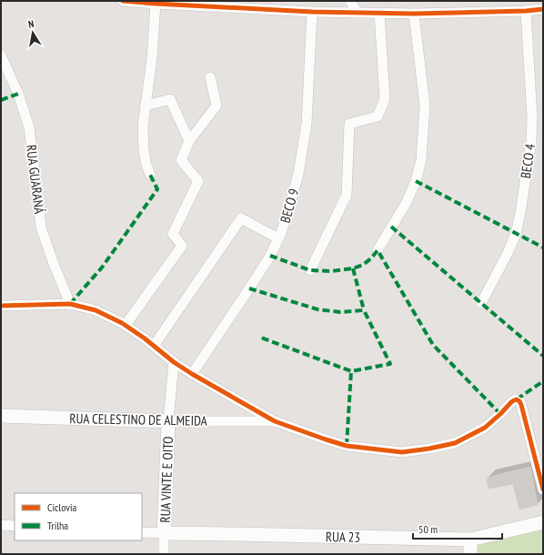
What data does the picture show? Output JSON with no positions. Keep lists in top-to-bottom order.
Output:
{
  "streets": {
    "street": [
      "BECO 4",
      "RUA GUARANÁ",
      "BECO 9",
      "RUA CELESTINO DE ALMEIDA",
      "RUA VINTE E OITO",
      "RUA 23"
    ]
  },
  "crossings": [
    ["RUA CELESTINO DE ALMEIDA", "RUA VINTE E OITO"],
    ["RUA VINTE E OITO", "RUA 23"]
  ],
  "legend": ["Ciclovia", "Trilha"],
  "scale_bar": "50 m",
  "north": "top"
}
